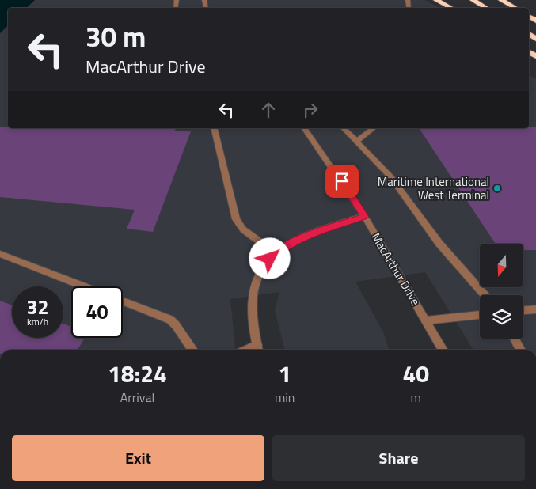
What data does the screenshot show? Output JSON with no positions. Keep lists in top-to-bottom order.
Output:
{
  "streets": {
    "street": ["MacArthur Drive"]
  },
  "places": ["Maritime International West Terminal"],
  "north": "bottom",
  "page": {
    "turn": ["30 m", "MacArthur Drive"],
    "speed": "32 km/h",
    "limit": "40",
    "eta": [
      "18:24",
      "Arrival",
      "1",
      "min",
      "40",
      "m"
    ],
    "buttons": ["Exit", "Share"]
  }
}
